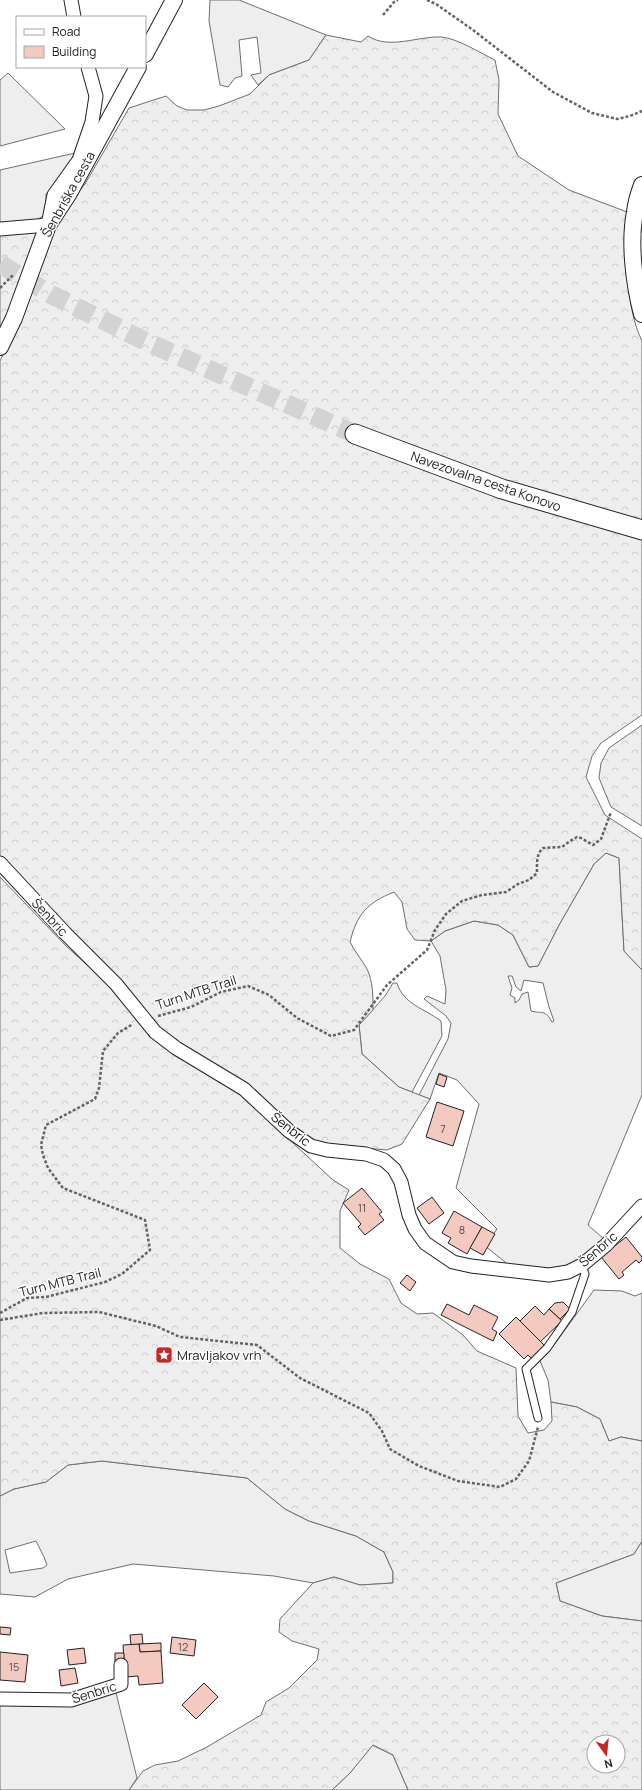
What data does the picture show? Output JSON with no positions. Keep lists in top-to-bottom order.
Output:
{
  "streets": {
    "main road": ["Navezovalna cesta Konovo"],
    "street": ["Šenbriška cesta", "Šenbric"],
    "path": ["Turn MTB Trail"]
  },
  "crossings": [
    ["Šenbric", "Turn MTB Trail"]
  ],
  "places": {
    "place": ["Mravljakov vrh"]
  },
  "house_numbers": [
    "7",
    "11",
    "8",
    "12",
    "15"
  ],
  "legend": ["Road", "Building"],
  "north": "bottom"
}
